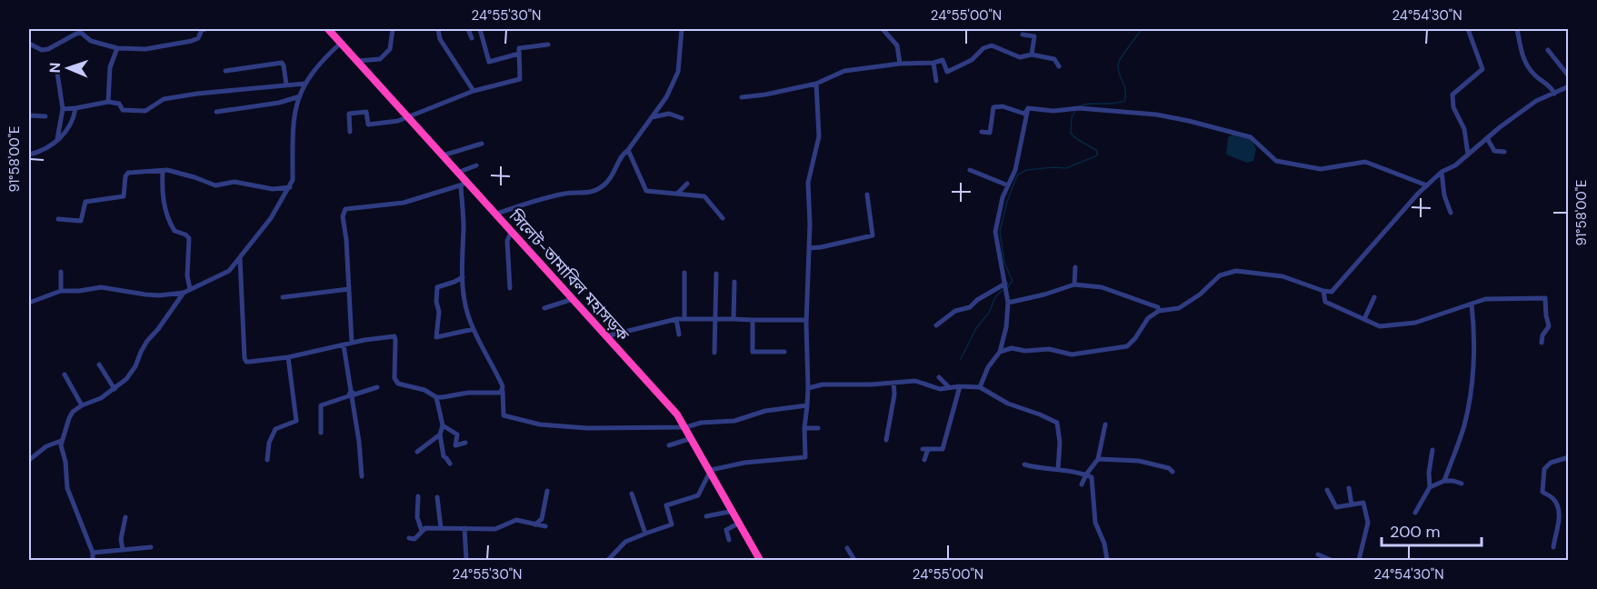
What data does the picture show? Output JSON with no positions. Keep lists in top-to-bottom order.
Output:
{
  "streets": {
    "highway": ["সিলেট-তামাবিল মহাসড়ক"]
  },
  "scale_bar": "200 m",
  "north": "left",
  "coordinates": [
    "24°55'30\"N",
    "24°55'00\"N",
    "24°54'30\"N",
    "91°58'00\"E"
  ]
}
